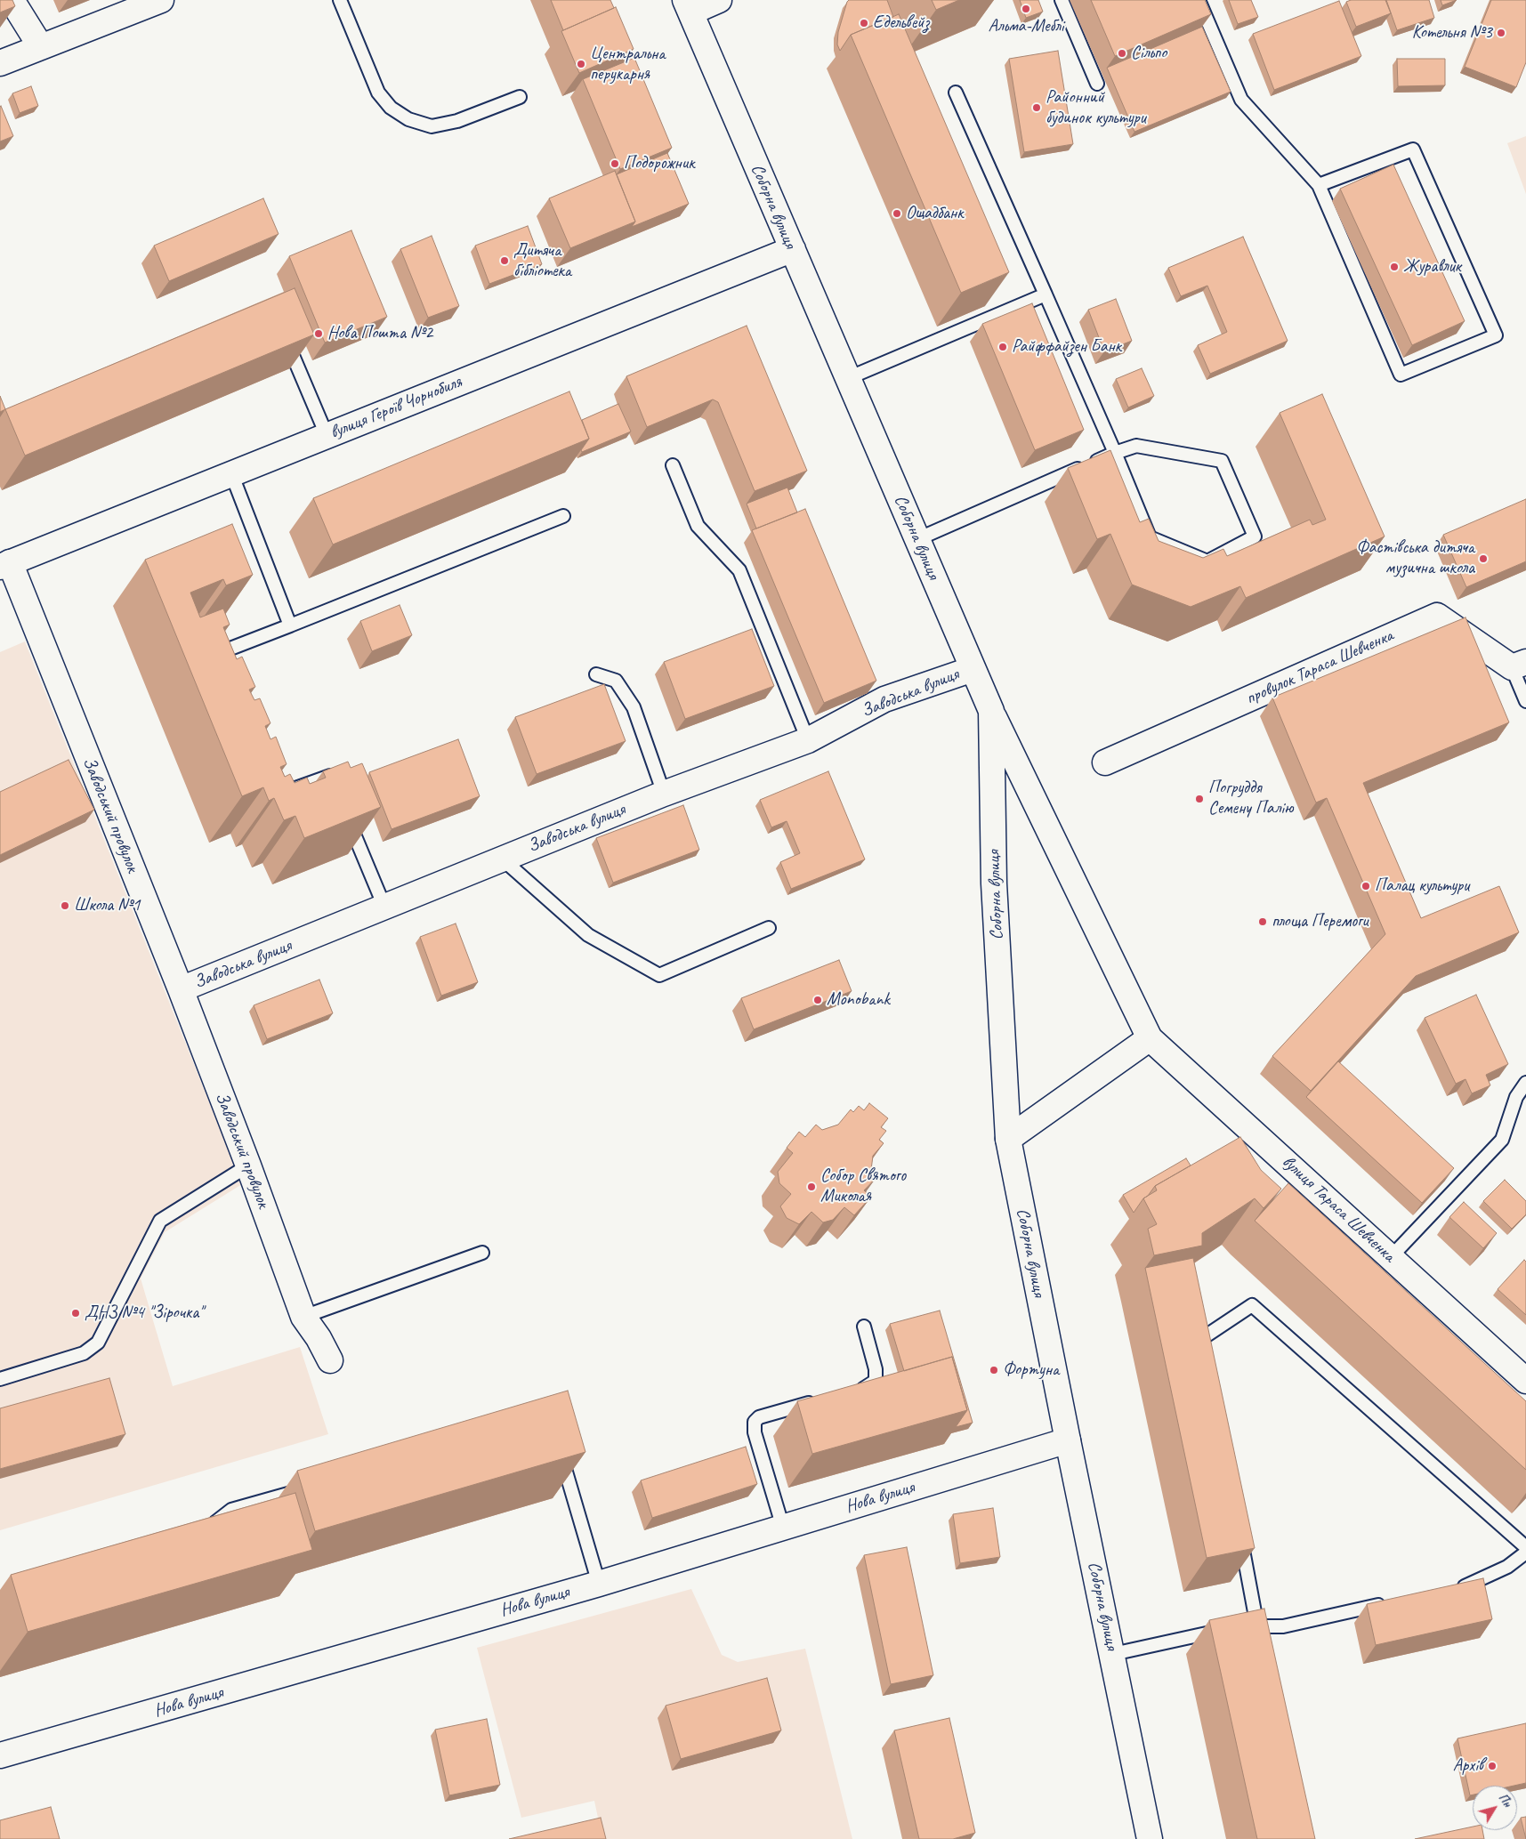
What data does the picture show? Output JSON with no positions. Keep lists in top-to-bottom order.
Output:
{
  "streets": {
    "street": [
      "Соборна вулиця",
      "вулиця Героїв Чорнобиля",
      "провулок Тараса Шевченка",
      "Заводська вулиця",
      "Заводський провулок",
      "вулиця Тараса Шевченка",
      "Нова вулиця"
    ]
  },
  "crossings": [
    ["Соборна вулиця", "вулиця Героїв Чорнобиля"],
    ["Соборна вулиця", "Заводська вулиця"],
    ["Соборна вулиця", "Нова вулиця"],
    ["вулиця Героїв Чорнобиля", "Заводський провулок"],
    ["Заводська вулиця", "Заводський провулок"]
  ],
  "places": [
    "Альма-Меблі",
    "Едельвейз",
    "Котельня №3",
    "Сільпо",
    "Центральна перукарня",
    "Районний будинок культури",
    "Подорожник",
    "Ощадбанк",
    "Дитяча бібліотека",
    "Журавлик",
    "Нова Пошта №2",
    "Райффайзен Банк",
    "Фастівська дитяча музична школа",
    "Погруддя Семену Палію",
    "Палац культури",
    "Школа №1",
    "площа Перемоги",
    "Monobank",
    "Собор Святого Миколая",
    "ДНЗ №4 \"Зірочка\"",
    "Фортуна",
    "Архів"
  ],
  "north": "top right"
}
